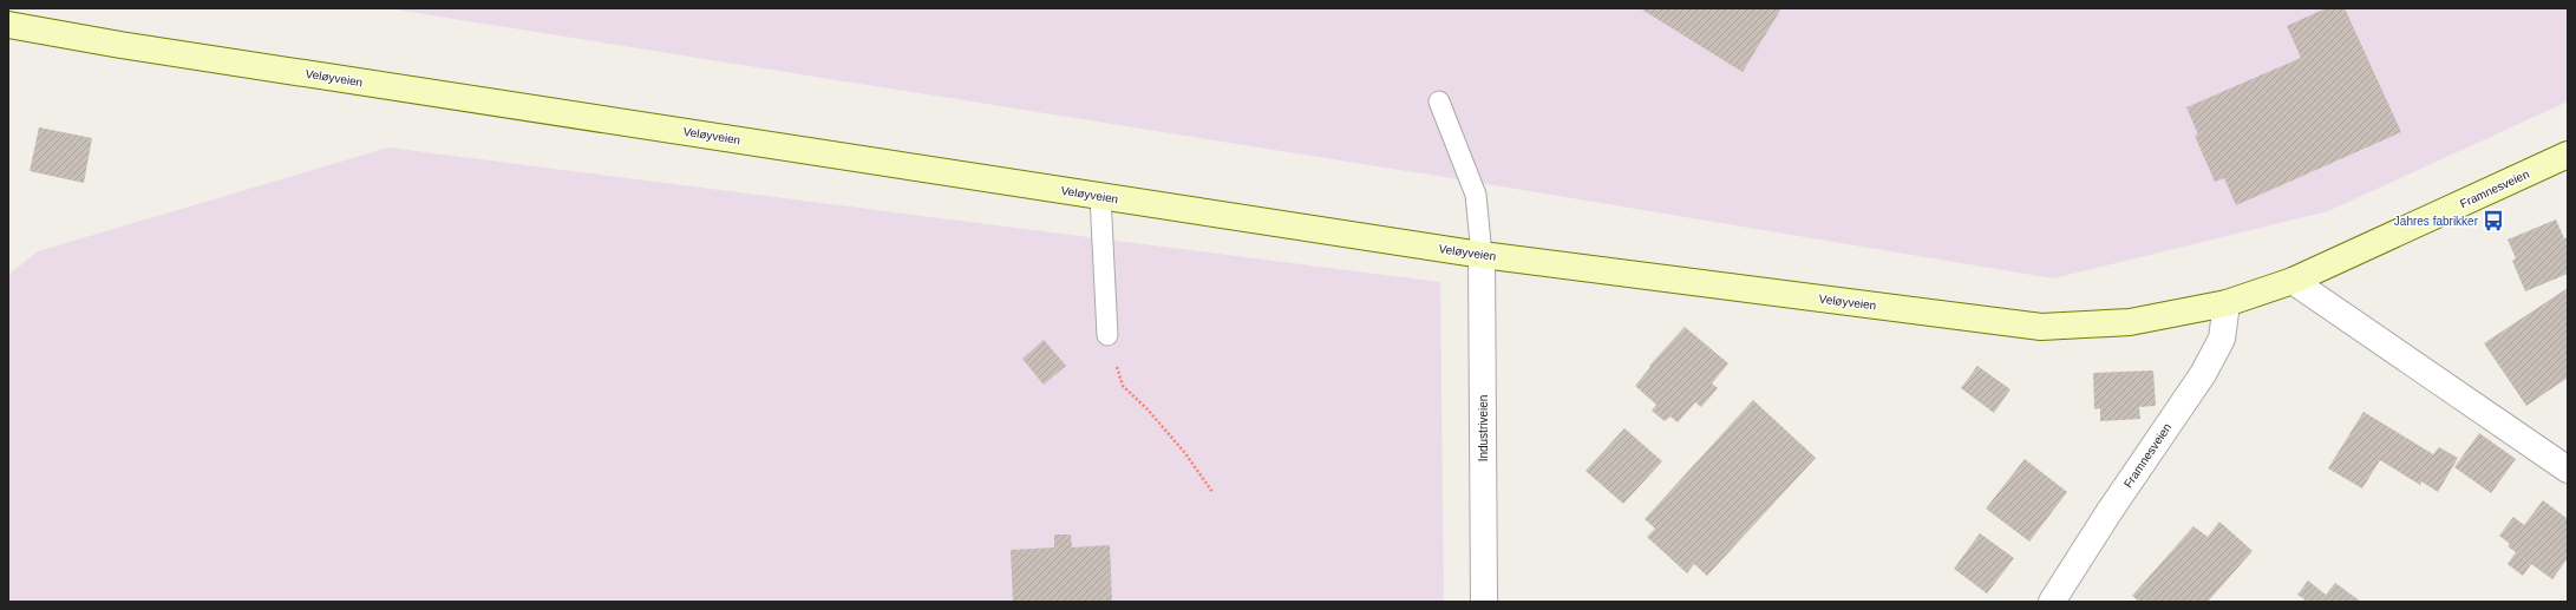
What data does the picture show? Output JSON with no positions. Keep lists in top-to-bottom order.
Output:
{
  "streets": {
    "main road": ["Veløyveien", "Framnesveien"],
    "street": ["Industriveien"]
  },
  "crossings": [
    ["Veløyveien", "Framnesveien"],
    ["Veløyveien", "Industriveien"]
  ],
  "places": {
    "bus stop": ["Jahres fabrikker"]
  }
}
